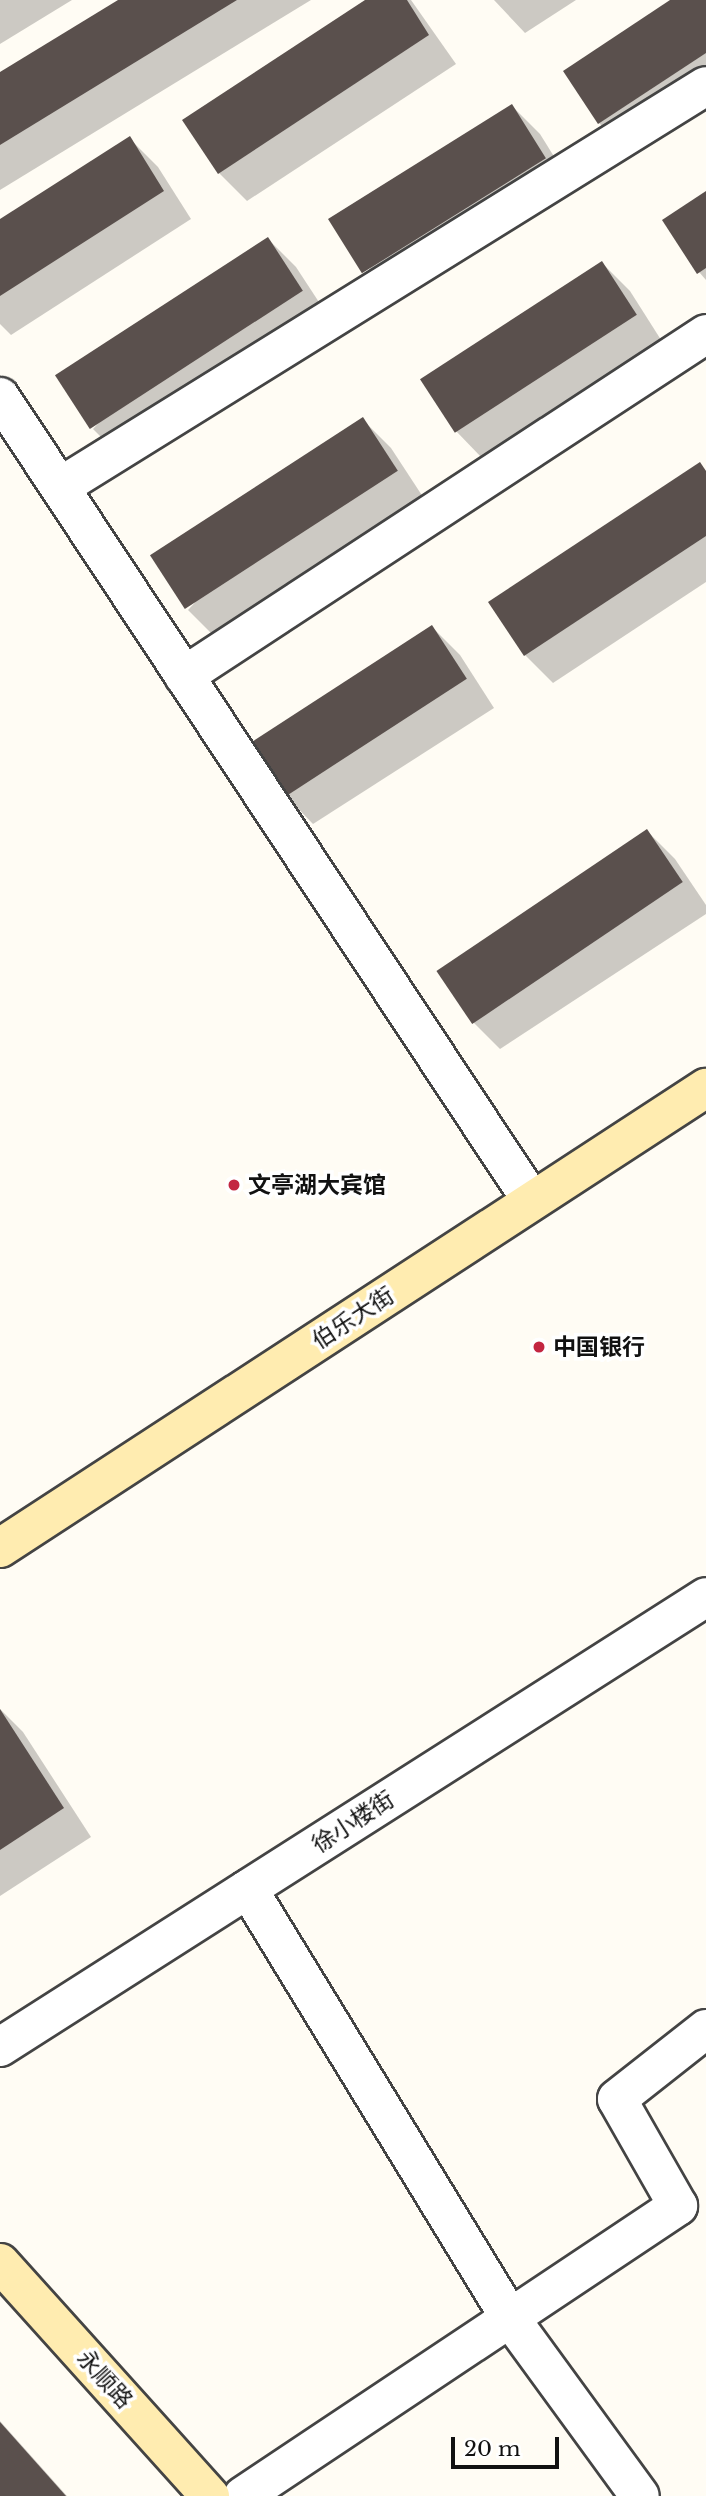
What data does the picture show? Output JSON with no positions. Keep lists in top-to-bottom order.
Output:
{
  "streets": {
    "main road": ["伯乐大街", "永顺路"],
    "street": ["徐小楼街"]
  },
  "places": ["文亭湖大宾馆", "中国银行"],
  "scale_bar": "20 m"
}
